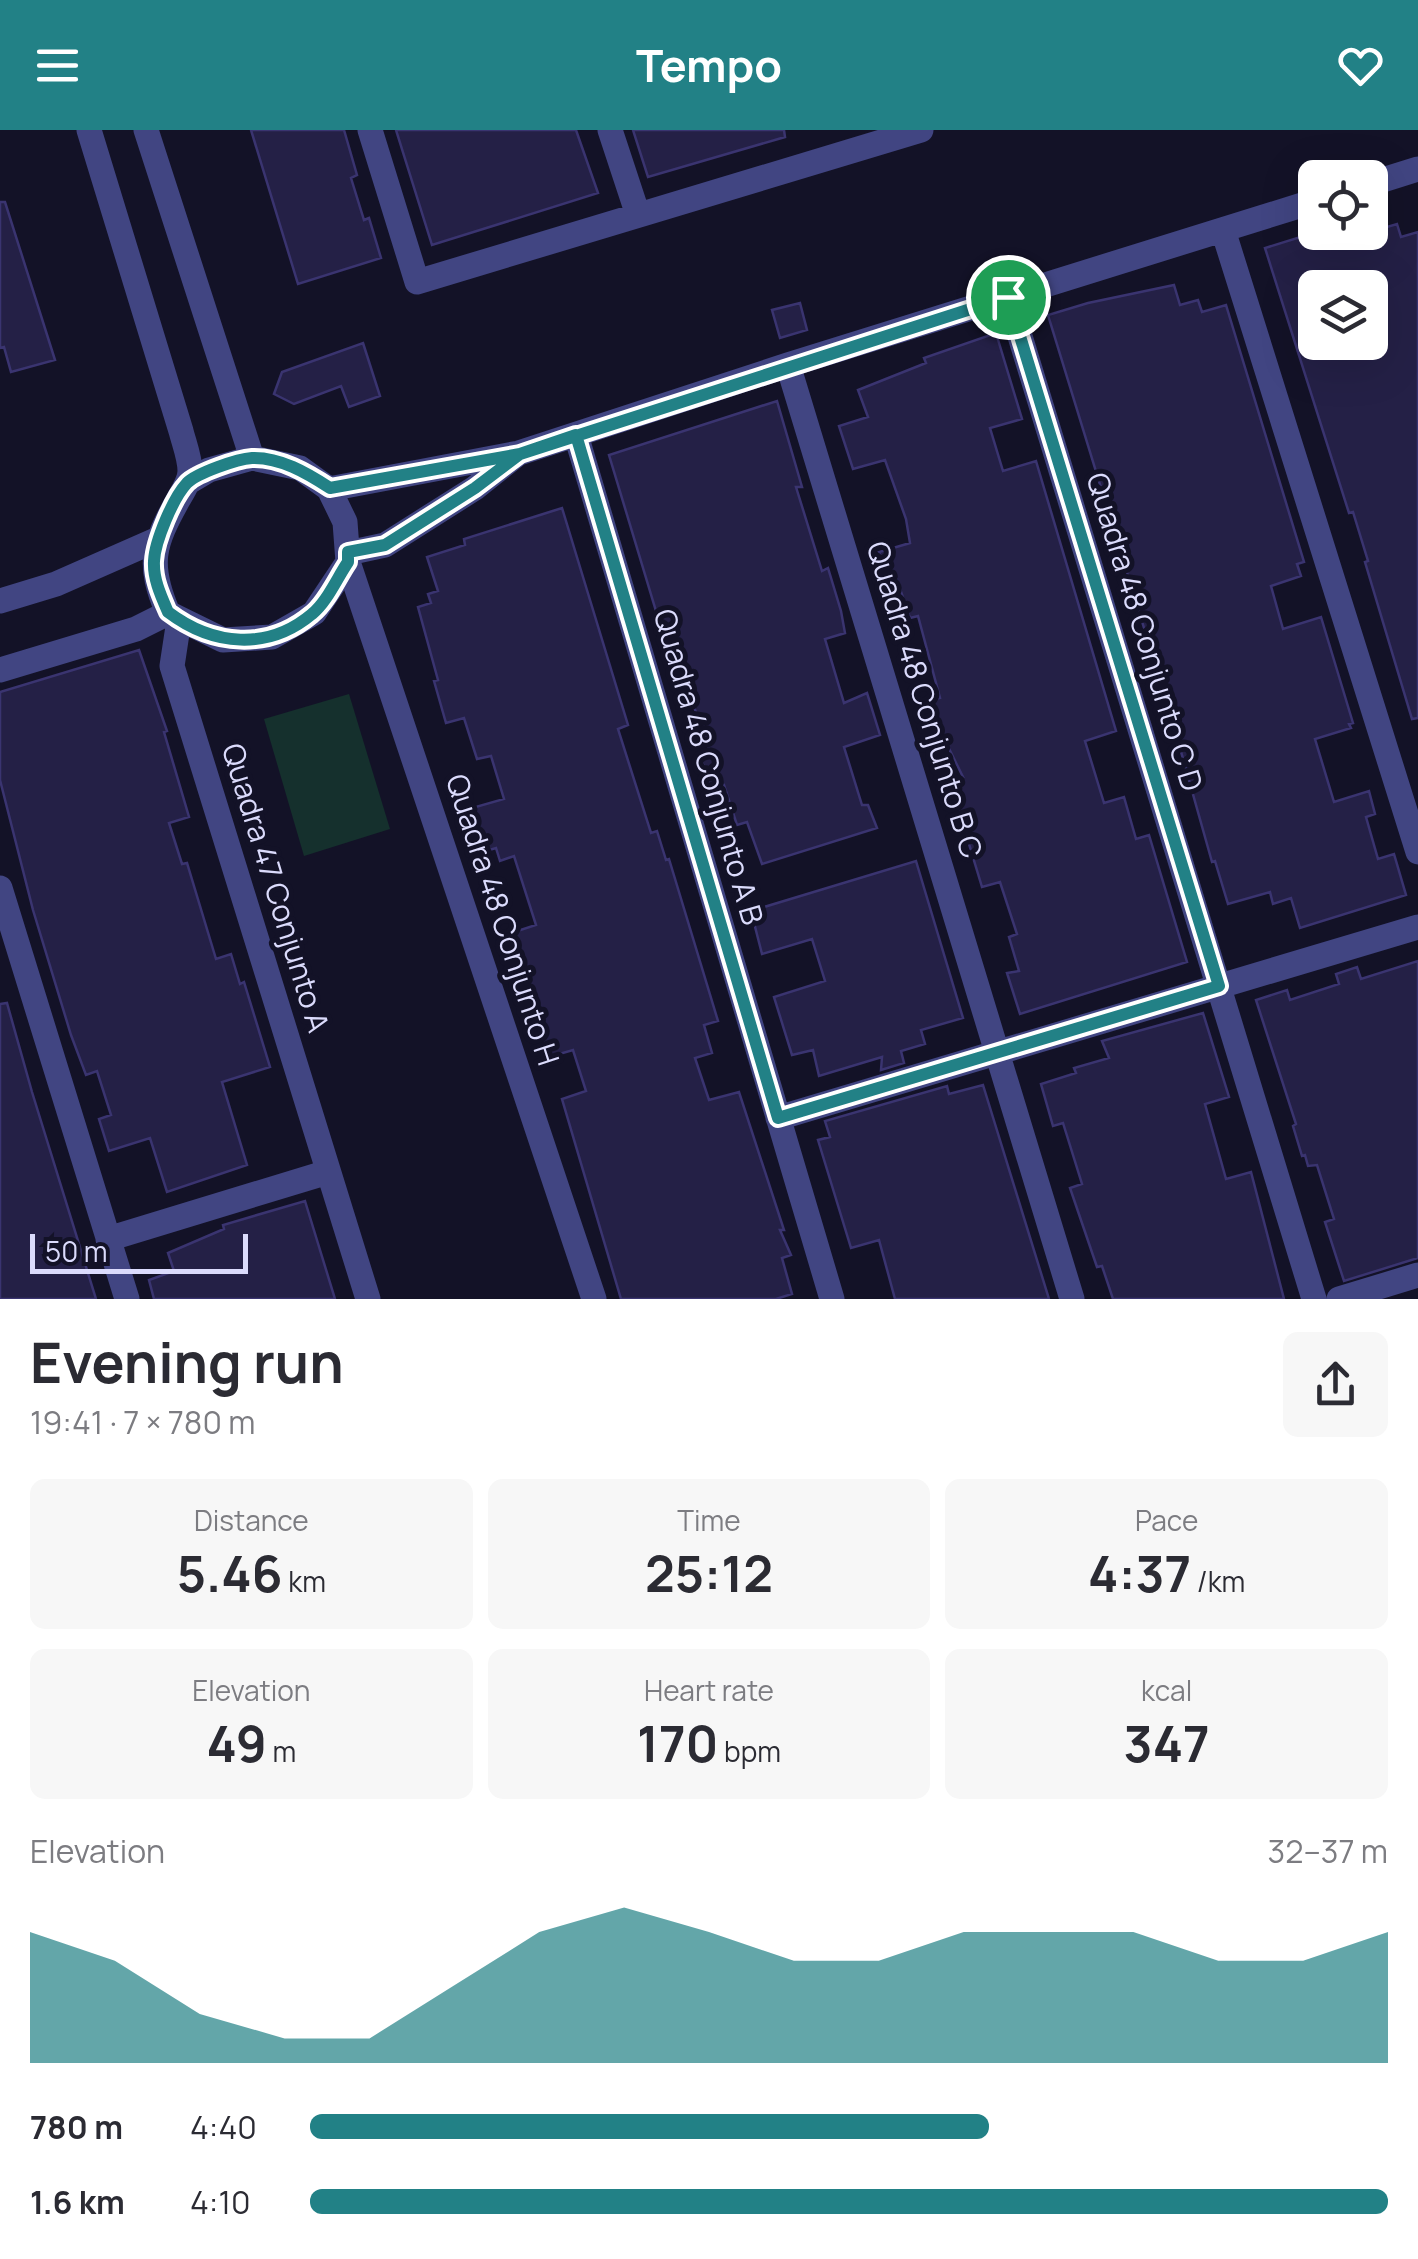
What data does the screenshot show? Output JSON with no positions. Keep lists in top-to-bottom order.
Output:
{
  "streets": {
    "street": [
      "Quadra 48 Conjunto C D",
      "Quadra 48 Conjunto B C",
      "Quadra 48 Conjunto A B",
      "Quadra 47 Conjunto A",
      "Quadra 48 Conjunto H"
    ]
  },
  "crossings": [
    ["Quadra 47 Conjunto A", "Quadra 48 Conjunto H"]
  ],
  "scale_bar": "50 m",
  "page": {
    "header": "Tempo",
    "scale": "50 m",
    "heading": ["Evening run", "19:41 · 7 × 780 m"],
    "stats": [
      ["Distance", "5.46 km"],
      ["Time", "25:12"],
      ["Pace", "4:37 /km"],
      ["Elevation", "49 m"],
      ["Heart rate", "170 bpm"],
      ["kcal", "347"]
    ],
    "chart": ["Elevation", "32–37 m"],
    "list": [
      {
        "name": "780 m",
        "note": "4:40"
      },
      {
        "name": "1.6 km",
        "note": "4:10"
      }
    ]
  }
}
